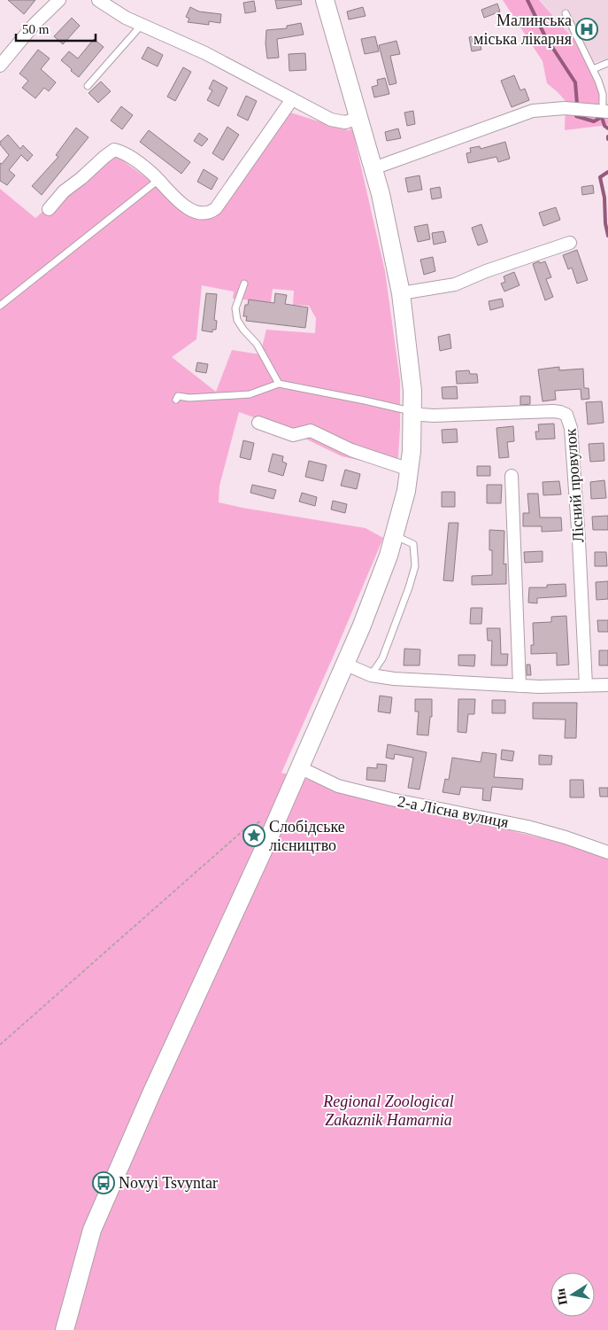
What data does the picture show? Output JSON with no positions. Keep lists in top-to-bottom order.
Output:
{
  "streets": {
    "street": ["Лісний провулок", "2-а Лісна вулиця"]
  },
  "parks": ["Regional Zoological Zakaznik Hamarnia"],
  "places": {
    "hospital": ["Малинська міська лікарня"],
    "place": ["Слобідське лісництво"],
    "bus stop": ["Novyi Tsvyntar"]
  },
  "scale_bar": "50 m",
  "north": "left"
}
